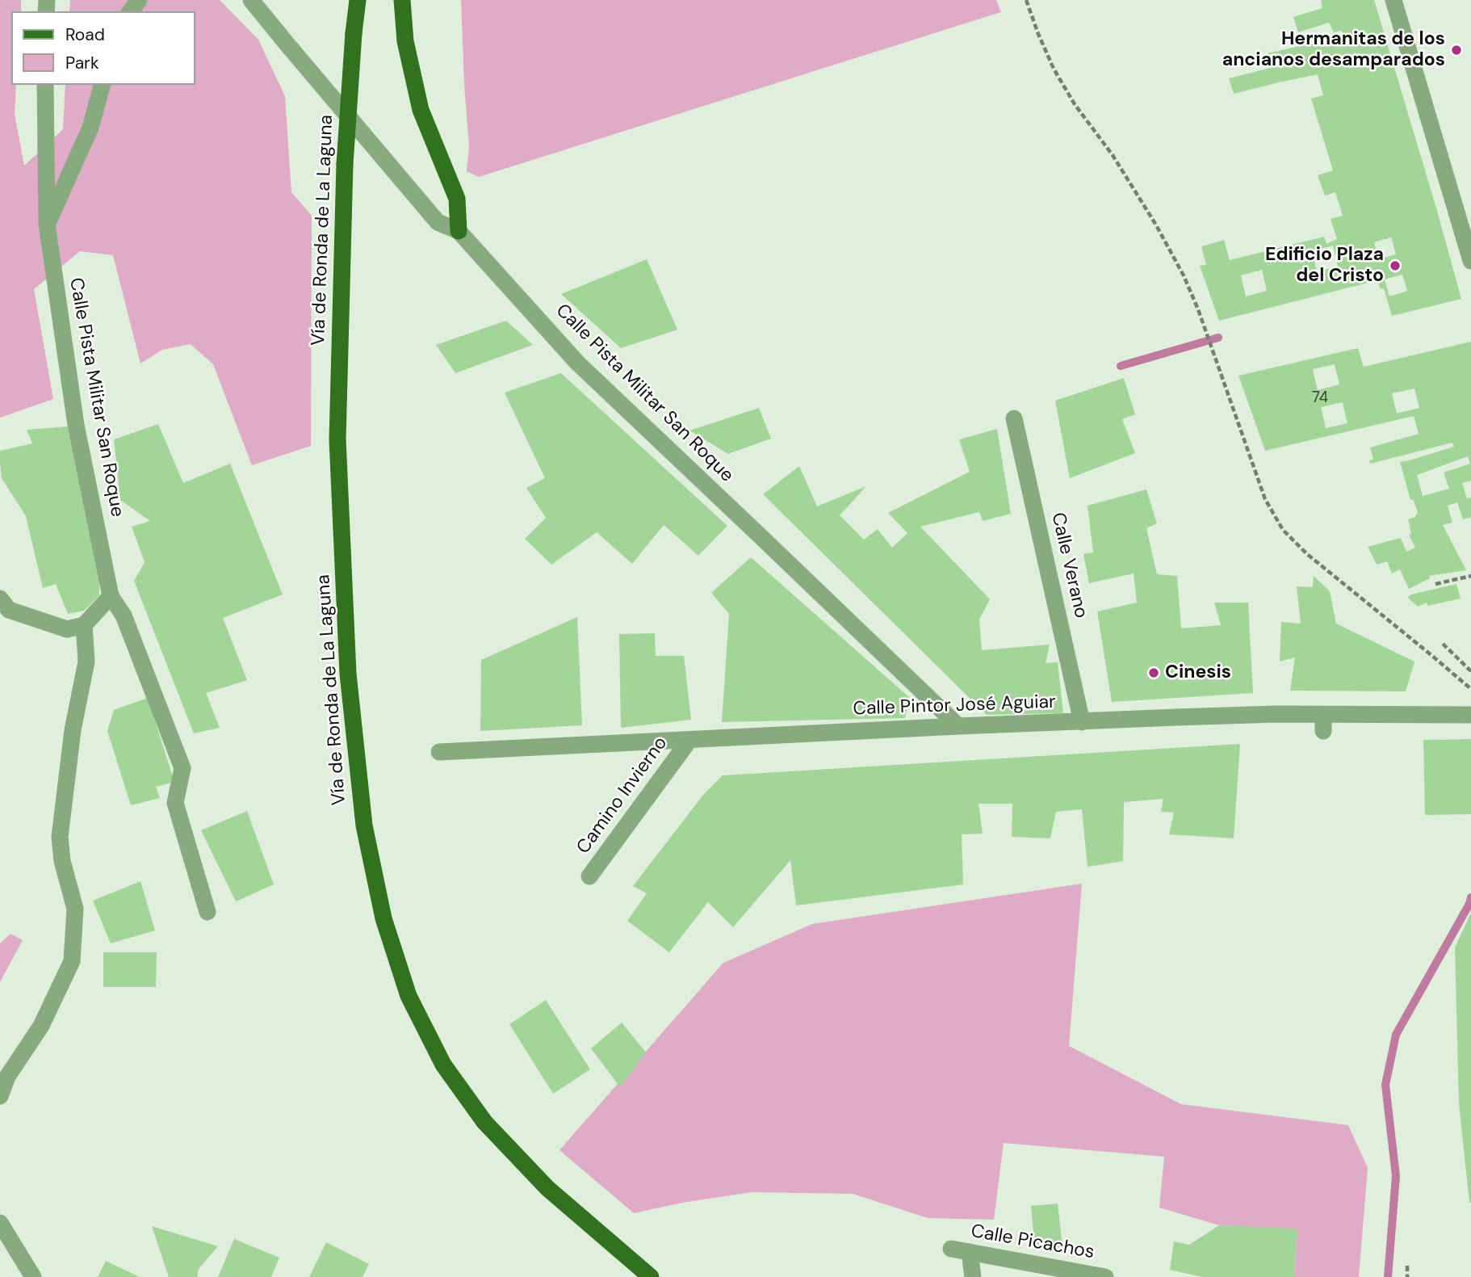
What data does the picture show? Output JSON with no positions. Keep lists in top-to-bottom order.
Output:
{
  "streets": {
    "main road": ["Vía de Ronda de La Laguna"],
    "street": [
      "Calle Pista Militar San Roque",
      "Calle Verano",
      "Calle Pintor José Aguiar",
      "Camino Invierno",
      "Calle Picachos"
    ]
  },
  "crossings": [
    ["Calle Pista Militar San Roque", "Calle Pintor José Aguiar"],
    ["Calle Verano", "Calle Pintor José Aguiar"],
    ["Calle Pintor José Aguiar", "Camino Invierno"]
  ],
  "places": ["Hermanitas de los ancianos desamparados", "Edificio Plaza del Cristo", "Cinesis"],
  "house_numbers": ["74"],
  "legend": ["Road", "Park"]
}
